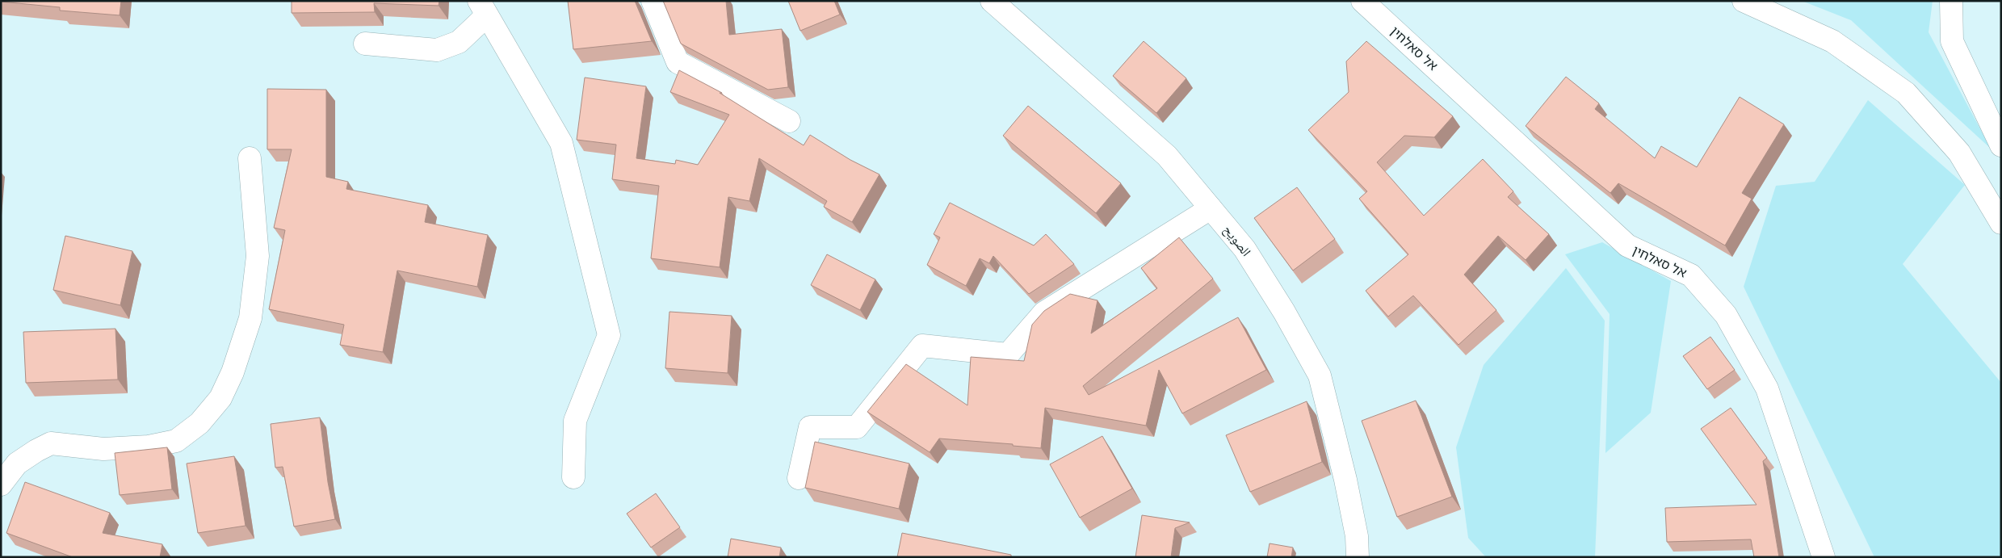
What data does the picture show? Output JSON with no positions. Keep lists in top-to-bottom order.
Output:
{
  "streets": {
    "street": ["אל סאלחין", "الصويح"]
  }
}
